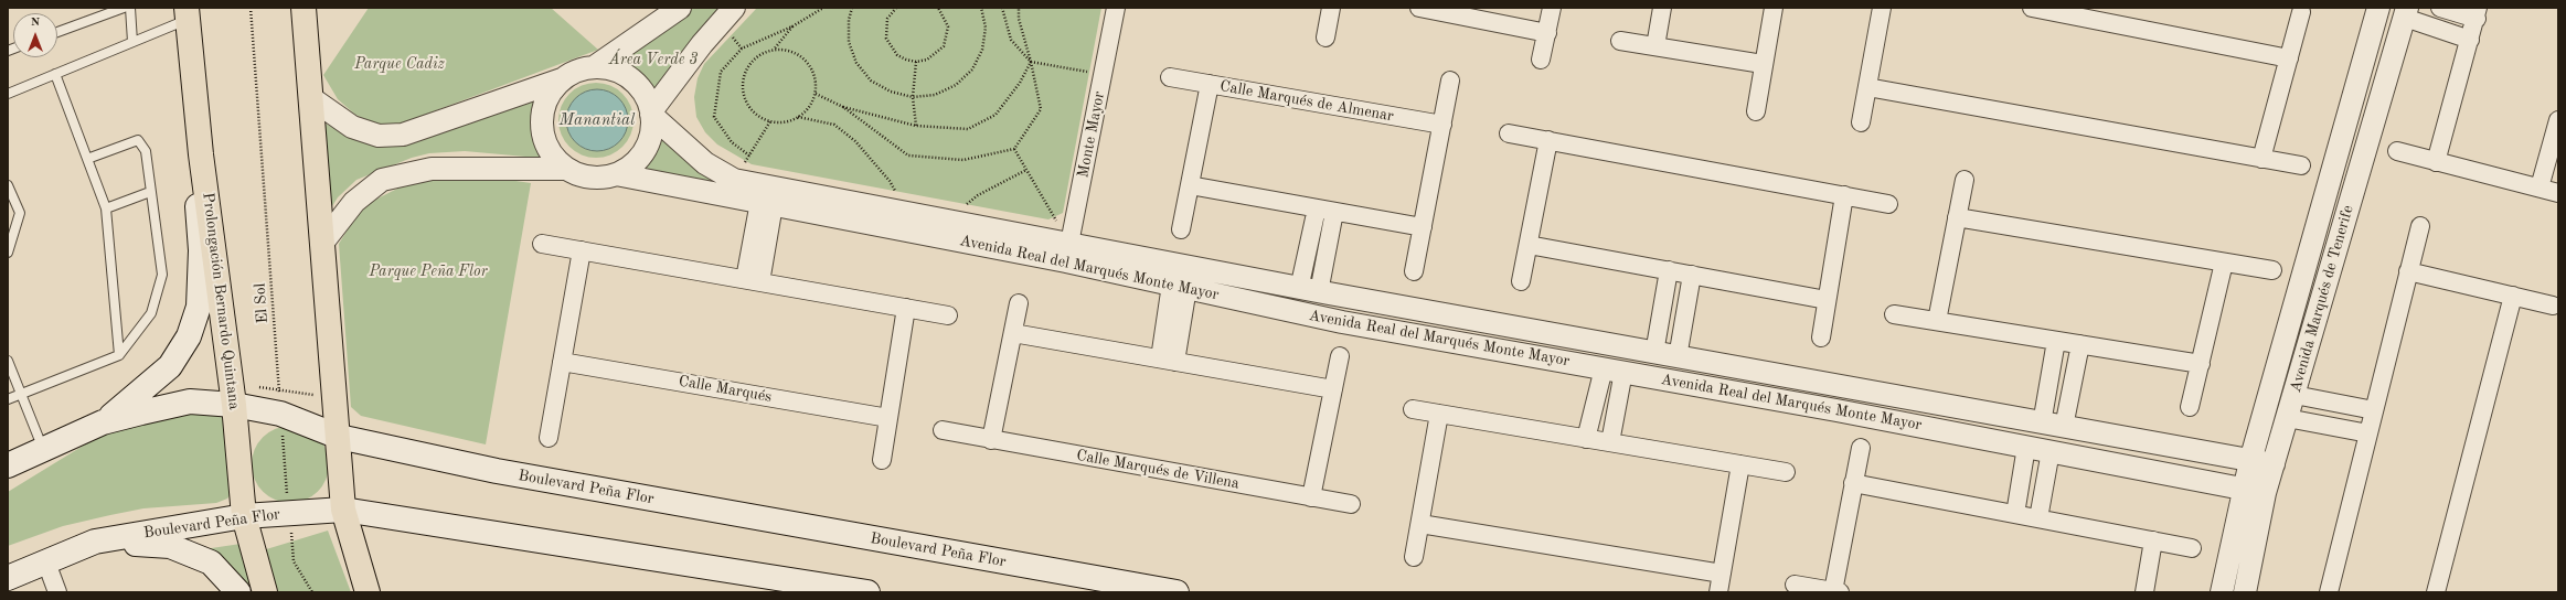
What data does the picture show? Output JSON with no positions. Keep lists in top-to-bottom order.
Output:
{
  "streets": {
    "main road": ["Prolongación Bernardo Quintana", "Boulevard Peña Flor"],
    "street": [
      "Calle Marqués de Almenar",
      "Monte Mayor",
      "Avenida Real del Marqués Monte Mayor",
      "Avenida Marqués de Tenerife",
      "Calle Marqués",
      "Calle Marqués de Villena"
    ],
    "path": ["El Sol"]
  },
  "crossings": [
    ["Monte Mayor", "Avenida Real del Marqués Monte Mayor"],
    ["Avenida Real del Marqués Monte Mayor", "Avenida Marqués de Tenerife"],
    ["Prolongación Bernardo Quintana", "Boulevard Peña Flor"],
    ["El Sol", "Boulevard Peña Flor"]
  ],
  "water": ["Manantial"],
  "parks": ["Área Verde 3", "Parque Cadiz", "Parque Peña Flor"],
  "north": "top"
}
